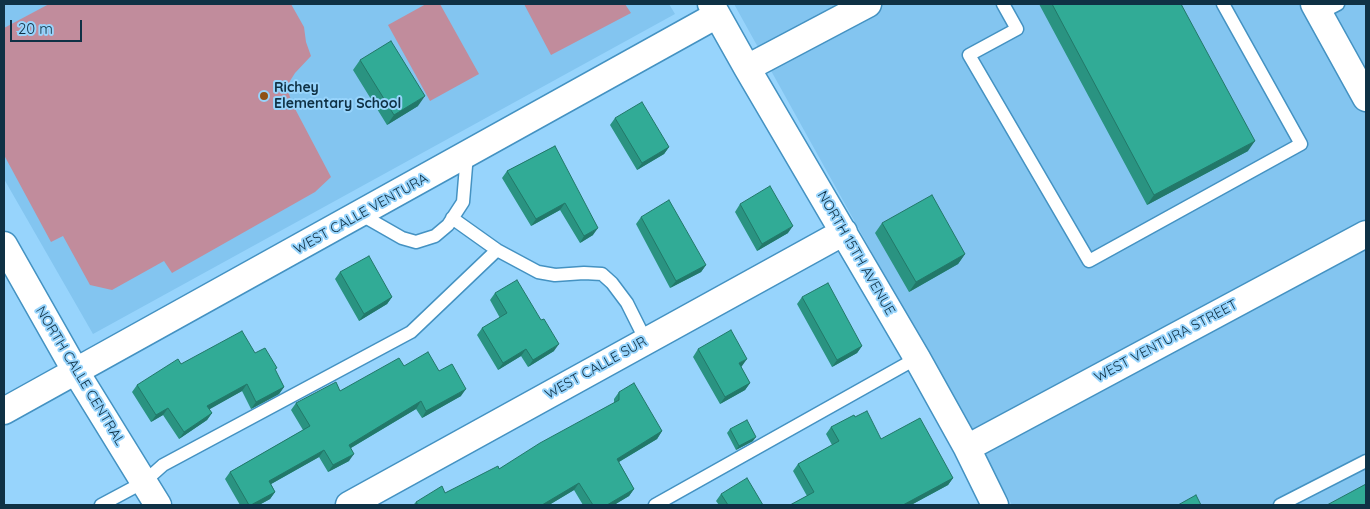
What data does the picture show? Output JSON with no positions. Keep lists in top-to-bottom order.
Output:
{
  "streets": {
    "street": [
      "WEST CALLE VENTURA",
      "NORTH 15TH AVENUE",
      "WEST VENTURA STREET",
      "WEST CALLE SUR",
      "NORTH CALLE CENTRAL"
    ]
  },
  "crossings": [
    ["WEST CALLE VENTURA", "NORTH 15TH AVENUE"],
    ["WEST CALLE VENTURA", "NORTH CALLE CENTRAL"],
    ["NORTH 15TH AVENUE", "WEST VENTURA STREET"],
    ["NORTH 15TH AVENUE", "WEST CALLE SUR"]
  ],
  "places": ["Richey Elementary School"],
  "scale_bar": "20 m"
}
